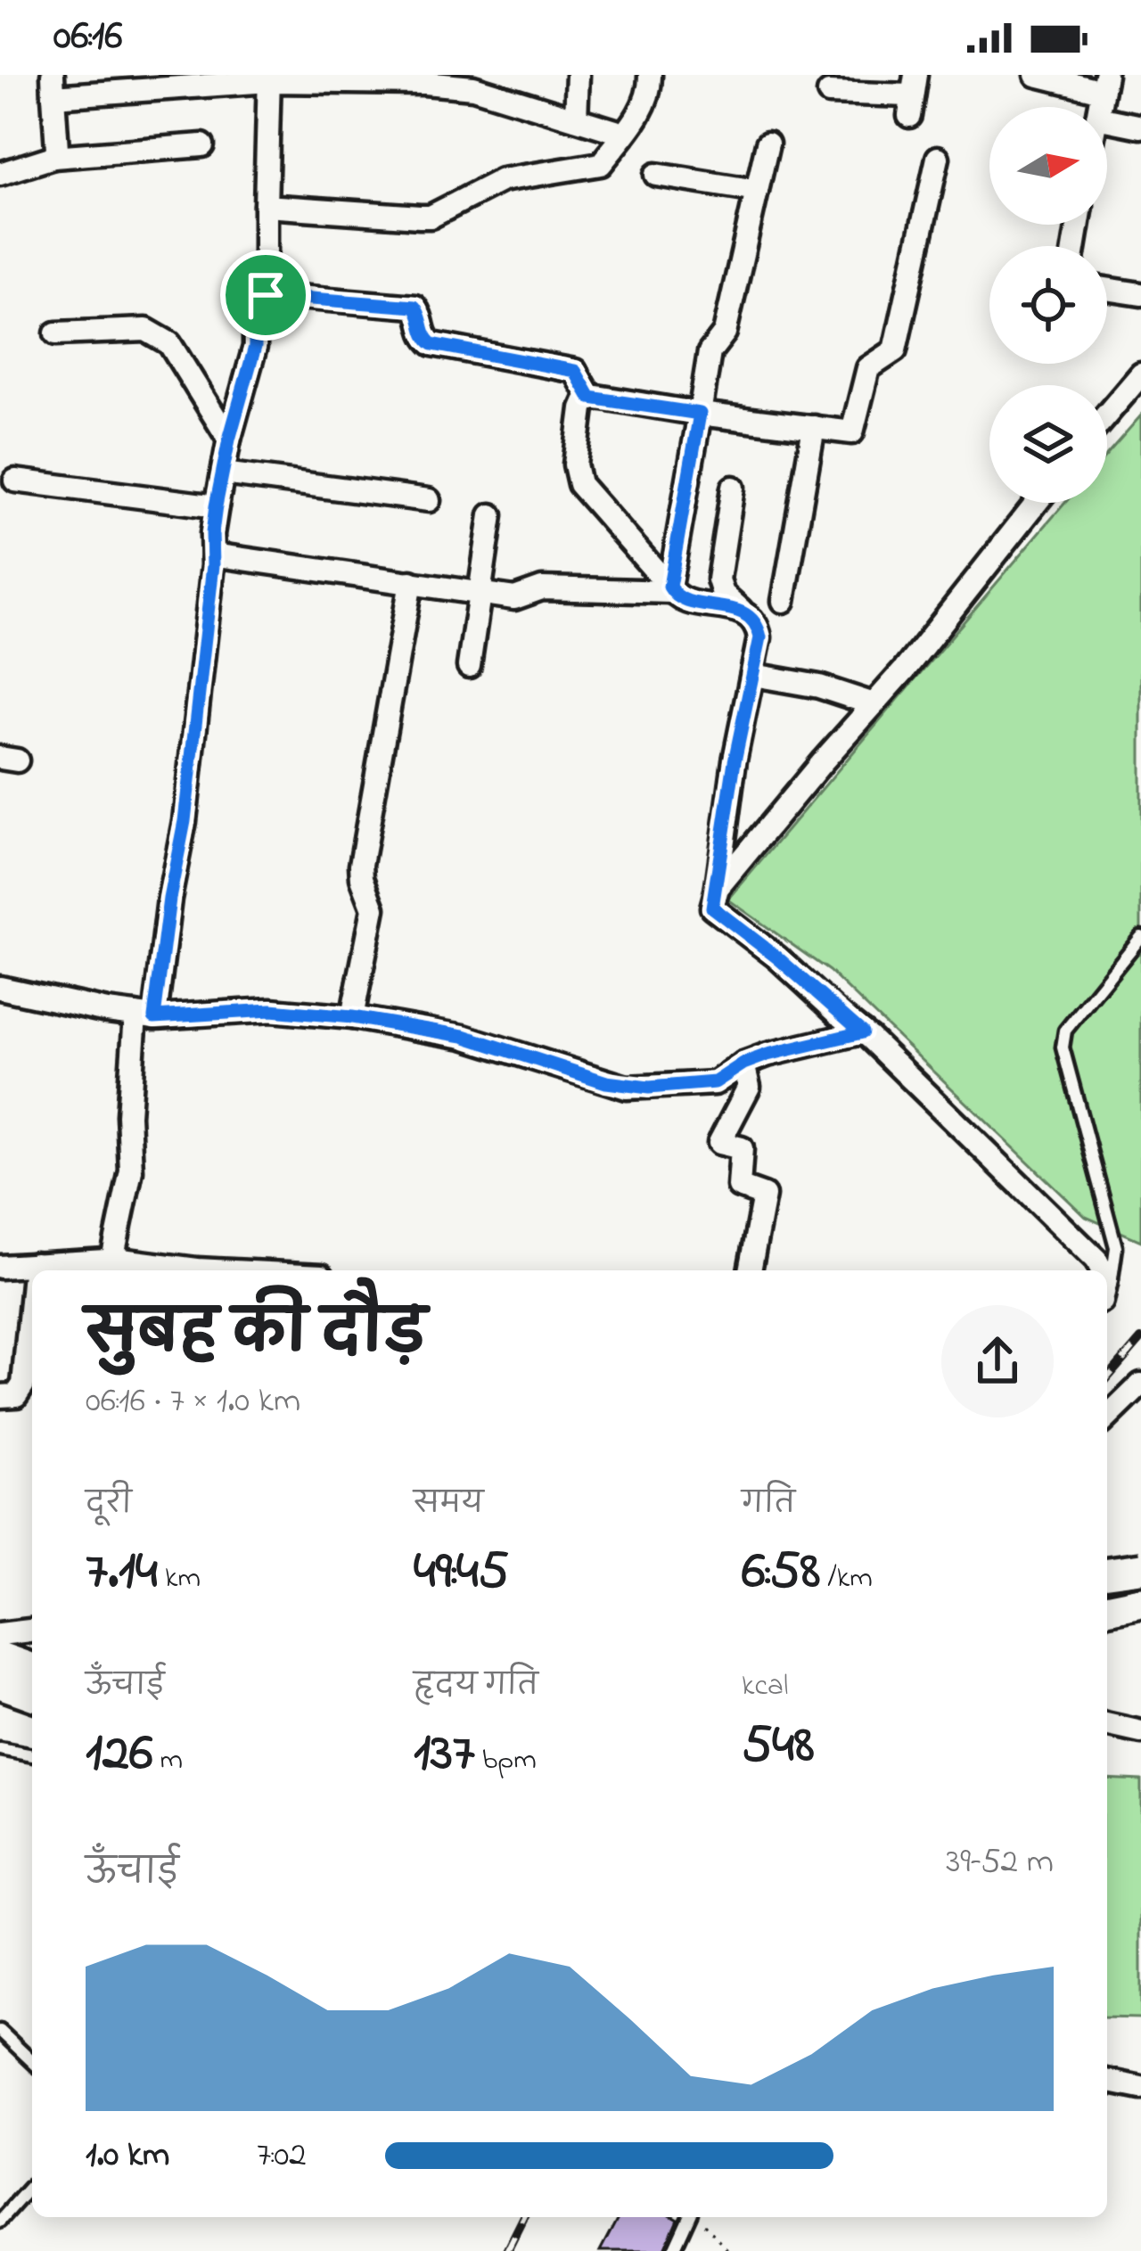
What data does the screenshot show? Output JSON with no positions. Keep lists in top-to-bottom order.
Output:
{
  "north": "right",
  "page": {
    "status": "06:16",
    "heading": ["सुबह की दौड़", "06:16 · 7 × 1.0 km"],
    "stats": [
      ["दूरी", "7.14 km"],
      ["समय", "49:45"],
      ["गति", "6:58 /km"],
      ["ऊँचाई", "126 m"],
      ["हृदय गति", "137 bpm"],
      ["kcal", "548"]
    ],
    "chart": ["ऊँचाई", "39–52 m"],
    "list": [
      {
        "name": "1.0 km",
        "note": "7:02"
      }
    ]
  }
}
